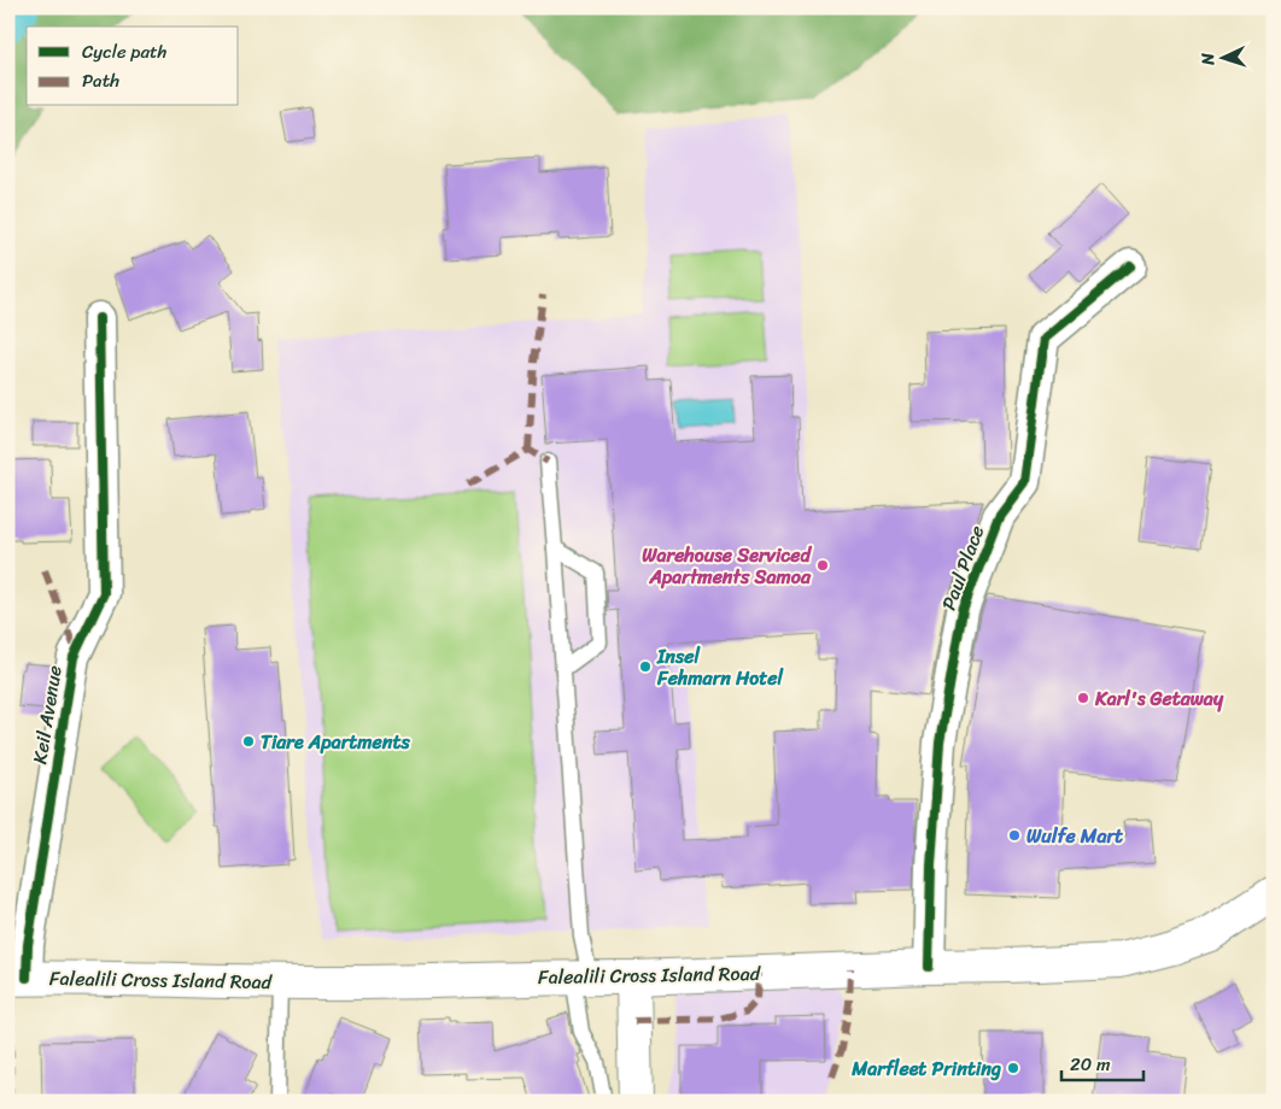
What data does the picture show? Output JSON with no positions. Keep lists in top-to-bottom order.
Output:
{
  "streets": {
    "main road": ["Falealili Cross Island Road"],
    "street": ["Paul Place", "Keil Avenue"]
  },
  "crossings": [
    ["Paul Place", "Falealili Cross Island Road"],
    ["Keil Avenue", "Falealili Cross Island Road"]
  ],
  "places": [
    "Warehouse Serviced Apartments Samoa",
    "Insel Fehmarn Hotel",
    "Karl's Getaway",
    "Tiare Apartments",
    "Wulfe Mart",
    "Marfleet Printing"
  ],
  "legend": ["Cycle path", "Path"],
  "scale_bar": "20 m",
  "north": "left"
}
